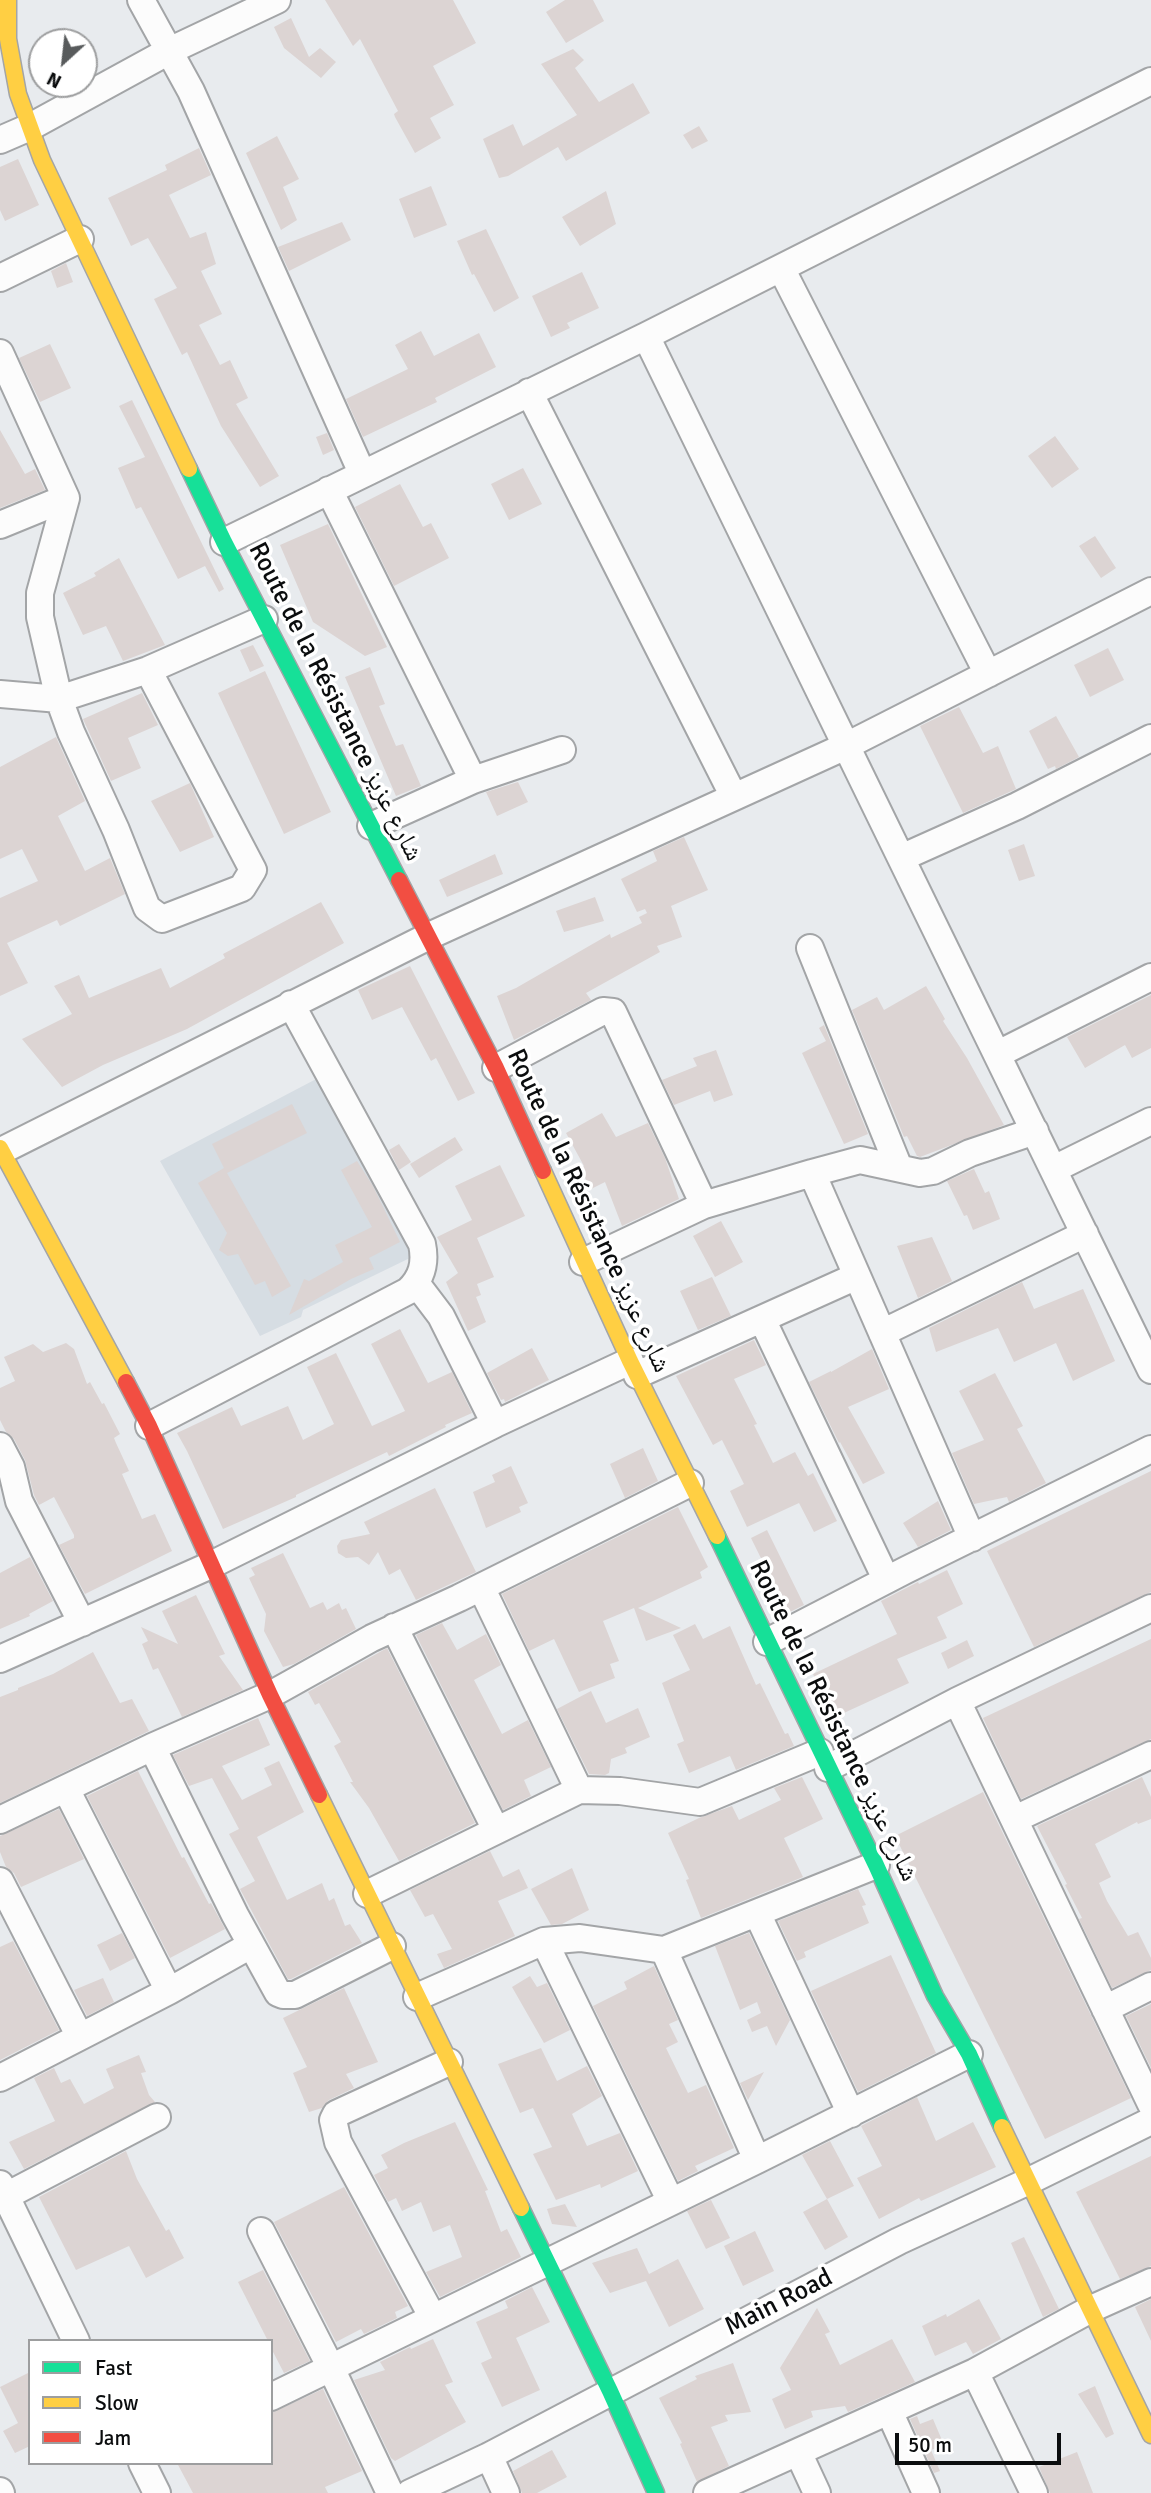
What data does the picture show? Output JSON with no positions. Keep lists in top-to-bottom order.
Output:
{
  "streets": {
    "main road": ["Route de la Résistance شارع عزيز"],
    "street": ["Main Road"]
  },
  "crossings": [
    ["Route de la Résistance شارع عزيز", "Main Road"]
  ],
  "legend": ["Fast", "Slow", "Jam"],
  "scale_bar": "50 m",
  "north": "bottom left"
}
